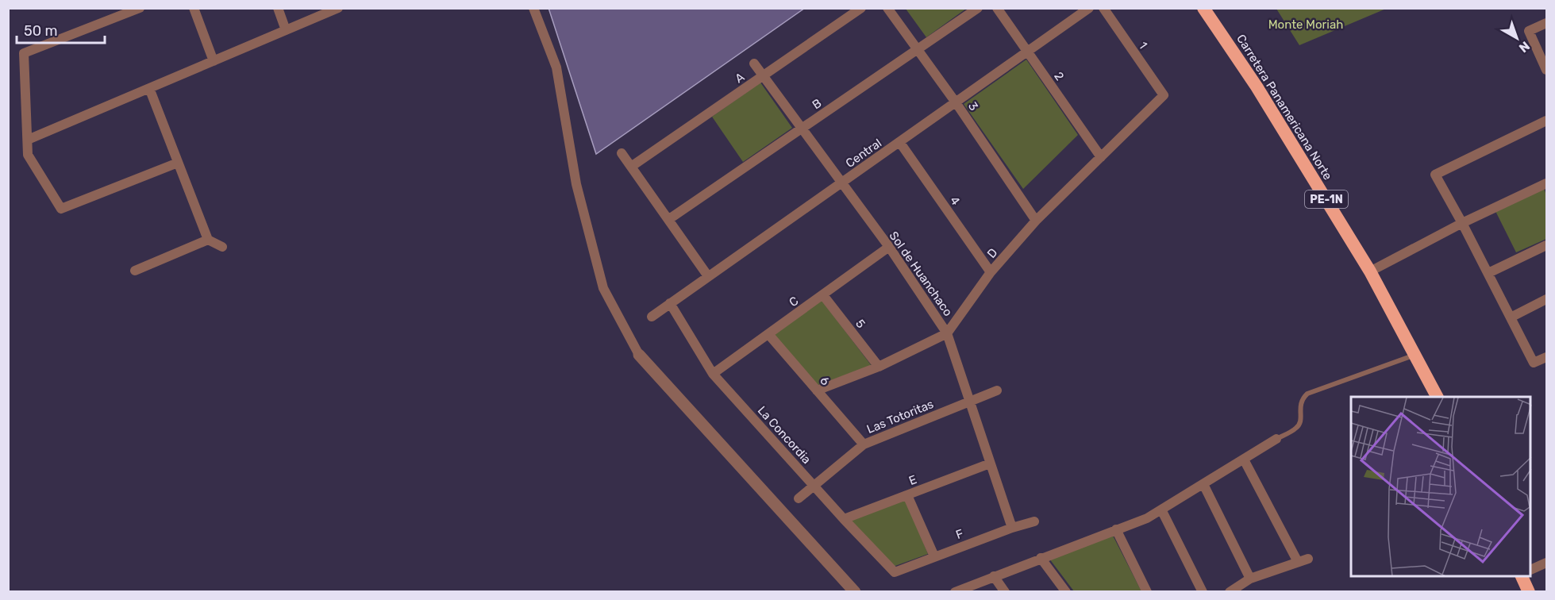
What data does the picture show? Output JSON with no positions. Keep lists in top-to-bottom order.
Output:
{
  "streets": {
    "highway": ["Carretera Panamericana Norte", "PE-1N"],
    "street": [
      "1",
      "2",
      "A",
      "B",
      "3",
      "Central",
      "4",
      "D",
      "Sol de Huanchaco",
      "C",
      "5",
      "6",
      "Las Totoritas",
      "La Concordia",
      "E",
      "F"
    ]
  },
  "crossings": [
    ["1", "D"],
    ["2", "Central"],
    ["2", "D"],
    ["A", "Sol de Huanchaco"],
    ["B", "3"],
    ["B", "Sol de Huanchaco"],
    ["3", "Central"],
    ["3", "D"],
    ["Central", "4"],
    ["Central", "Sol de Huanchaco"],
    ["Central", "La Concordia"],
    ["4", "D"],
    ["D", "Sol de Huanchaco"],
    ["D", "5"],
    ["D", "6"],
    ["Sol de Huanchaco", "C"],
    ["Sol de Huanchaco", "Las Totoritas"],
    ["Sol de Huanchaco", "E"],
    ["Sol de Huanchaco", "F"],
    ["C", "5"],
    ["C", "6"],
    ["C", "La Concordia"],
    ["6", "Las Totoritas"],
    ["Las Totoritas", "La Concordia"],
    ["La Concordia", "E"],
    ["La Concordia", "F"]
  ],
  "parks": ["Monte Moriah"],
  "scale_bar": "50 m",
  "north": "bottom right"
}
